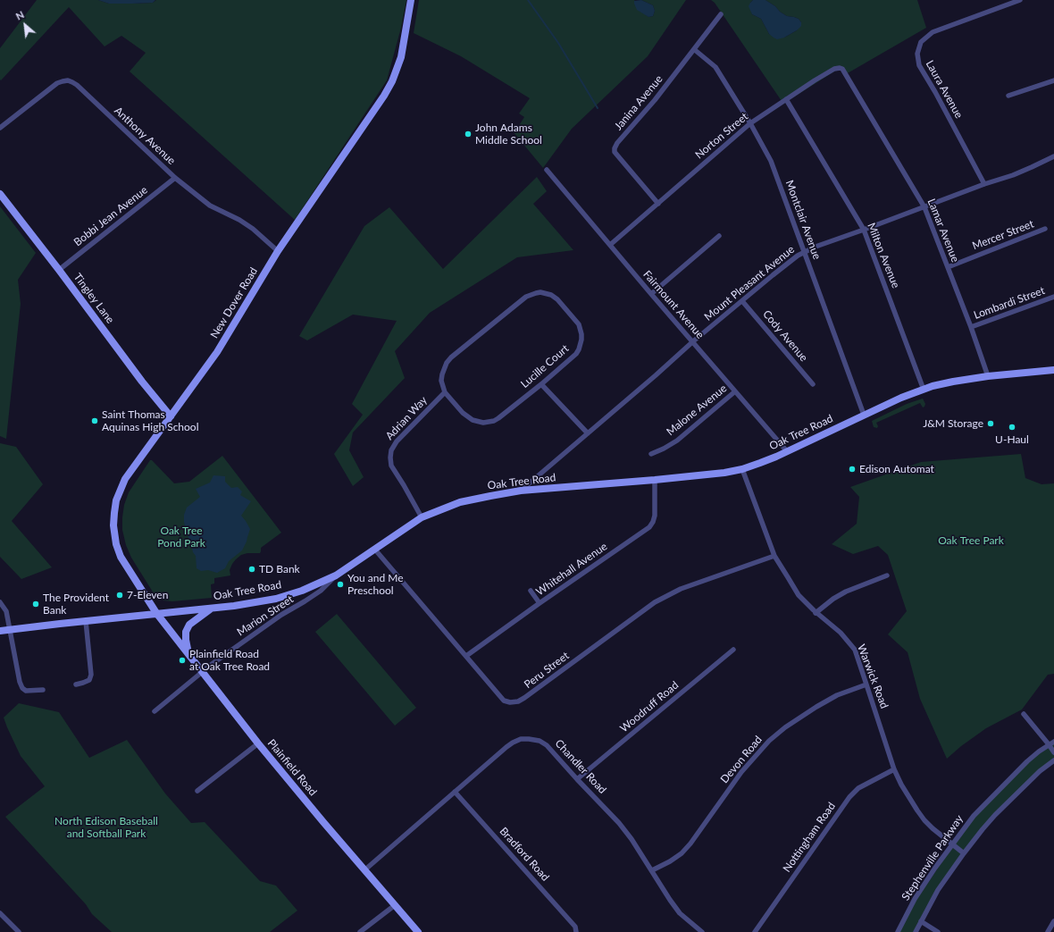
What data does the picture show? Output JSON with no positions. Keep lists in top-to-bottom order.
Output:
{
  "streets": {
    "street": [
      "Laura Avenue",
      "Janina Avenue",
      "Anthony Avenue",
      "Norton Street",
      "Bobbi Jean Avenue",
      "Montclair Avenue",
      "Lamar Avenue",
      "Mercer Street",
      "Milton Avenue",
      "Mount Pleasant Avenue",
      "Tingley Lane",
      "New Dover Road",
      "Lombardi Street",
      "Fairmount Avenue",
      "Cody Avenue",
      "Lucille Court",
      "Malone Avenue",
      "Adrian Way",
      "Oak Tree Road",
      "Whitehall Avenue",
      "Marion Street",
      "Peru Street",
      "Warwick Road",
      "Woodruff Road",
      "Devon Road",
      "Chandler Road",
      "Plainfield Road",
      "Nottingham Road",
      "Bradford Road",
      "Stephenville Parkway"
    ]
  },
  "crossings": [
    ["Laura Avenue", "Mount Pleasant Avenue"],
    ["Janina Avenue", "Norton Street"],
    ["Janina Avenue", "Montclair Avenue"],
    ["Anthony Avenue", "Bobbi Jean Avenue"],
    ["Anthony Avenue", "New Dover Road"],
    ["Norton Street", "Montclair Avenue"],
    ["Norton Street", "Lamar Avenue"],
    ["Norton Street", "Milton Avenue"],
    ["Norton Street", "Fairmount Avenue"],
    ["Bobbi Jean Avenue", "Tingley Lane"],
    ["Montclair Avenue", "Mount Pleasant Avenue"],
    ["Montclair Avenue", "Oak Tree Road"],
    ["Lamar Avenue", "Mercer Street"],
    ["Lamar Avenue", "Mount Pleasant Avenue"],
    ["Lamar Avenue", "Lombardi Street"],
    ["Lamar Avenue", "Oak Tree Road"],
    ["Milton Avenue", "Mount Pleasant Avenue"],
    ["Milton Avenue", "Oak Tree Road"],
    ["Mount Pleasant Avenue", "Fairmount Avenue"],
    ["Mount Pleasant Avenue", "Cody Avenue"],
    ["Mount Pleasant Avenue", "Oak Tree Road"],
    ["Tingley Lane", "New Dover Road"],
    ["New Dover Road", "Oak Tree Road"],
    ["New Dover Road", "Plainfield Road"],
    ["Fairmount Avenue", "Malone Avenue"],
    ["Fairmount Avenue", "Oak Tree Road"],
    ["Lucille Court", "Adrian Way"],
    ["Adrian Way", "Oak Tree Road"],
    ["Oak Tree Road", "Whitehall Avenue"],
    ["Oak Tree Road", "Marion Street"],
    ["Oak Tree Road", "Peru Street"],
    ["Oak Tree Road", "Warwick Road"],
    ["Oak Tree Road", "Plainfield Road"],
    ["Whitehall Avenue", "Peru Street"],
    ["Marion Street", "Plainfield Road"],
    ["Peru Street", "Warwick Road"],
    ["Warwick Road", "Devon Road"],
    ["Warwick Road", "Nottingham Road"],
    ["Warwick Road", "Stephenville Parkway"],
    ["Woodruff Road", "Chandler Road"],
    ["Devon Road", "Chandler Road"],
    ["Chandler Road", "Plainfield Road"],
    ["Chandler Road", "Bradford Road"]
  ],
  "parks": ["Oak Tree Pond Park", "Oak Tree Park", "North Edison Baseball and Softball Park"],
  "places": [
    "John Adams Middle School",
    "Saint Thomas Aquinas High School",
    "J&M Storage",
    "U-Haul",
    "Edison Automat",
    "TD Bank",
    "You and Me Preschool",
    "7-Eleven",
    "The Provident Bank",
    "Plainfield Road at Oak Tree Road"
  ],
  "north": "top left"
}
